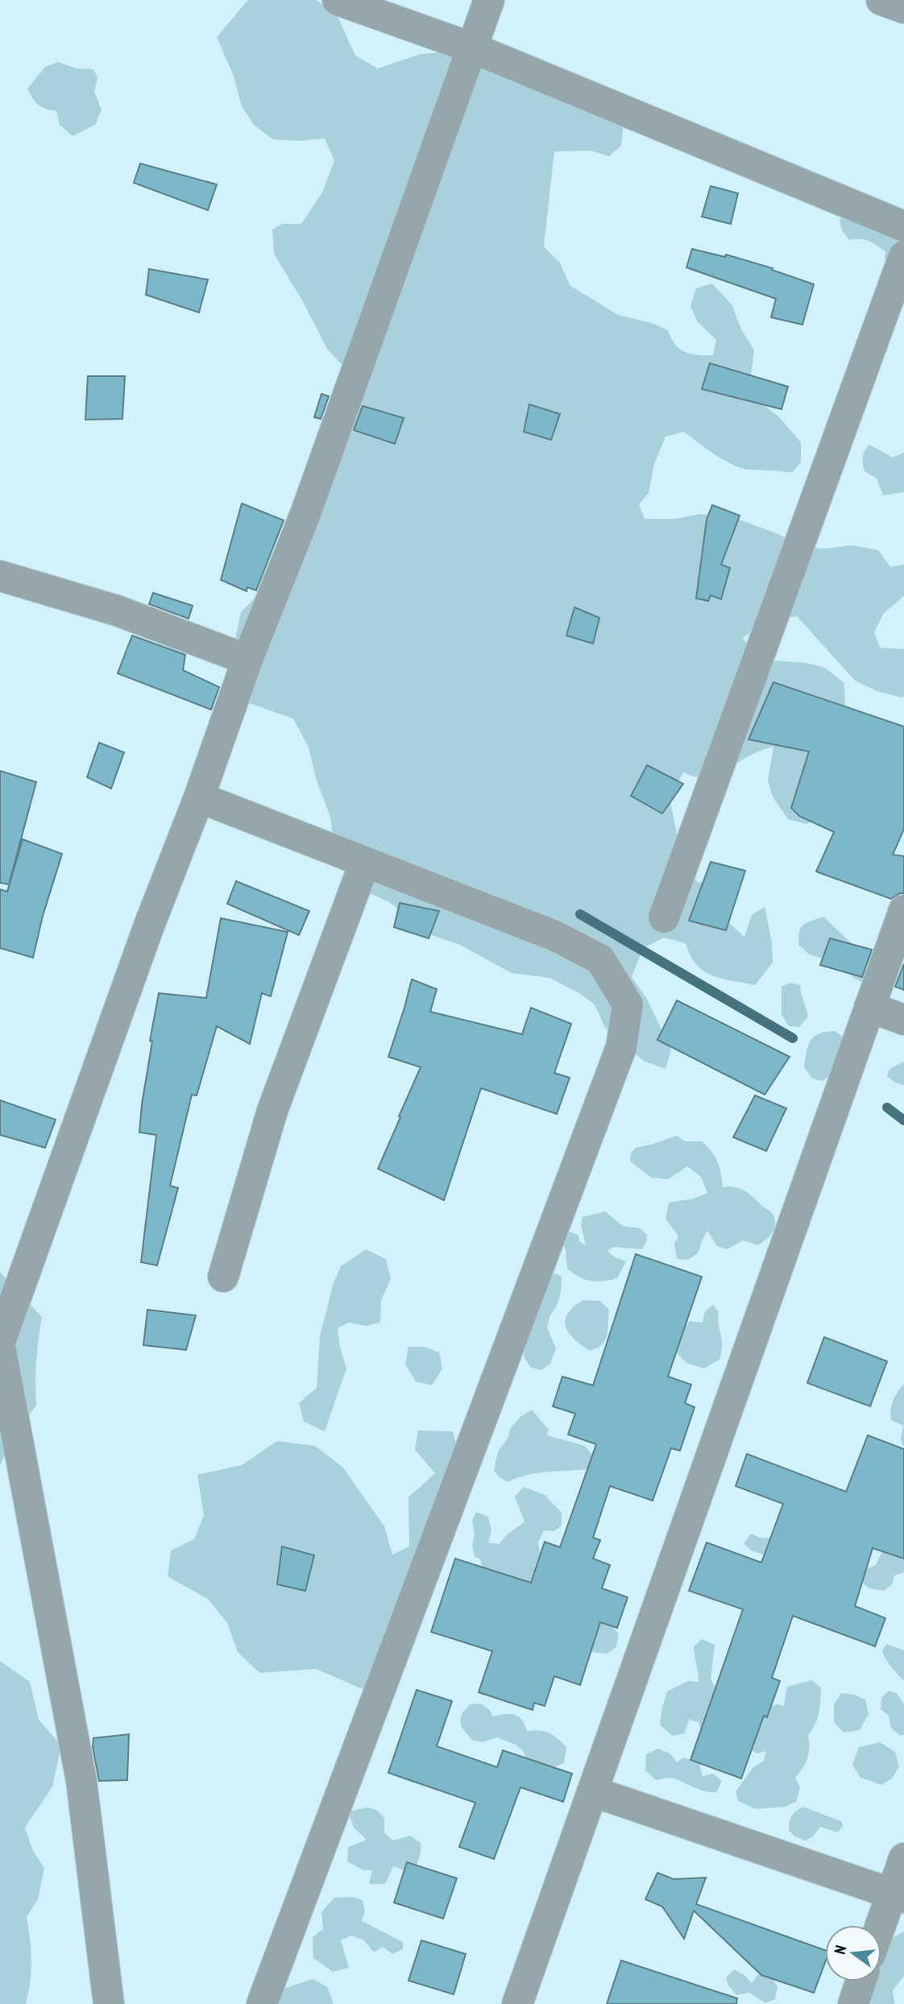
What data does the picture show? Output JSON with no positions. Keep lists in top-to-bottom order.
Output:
{
  "north": "left"
}
